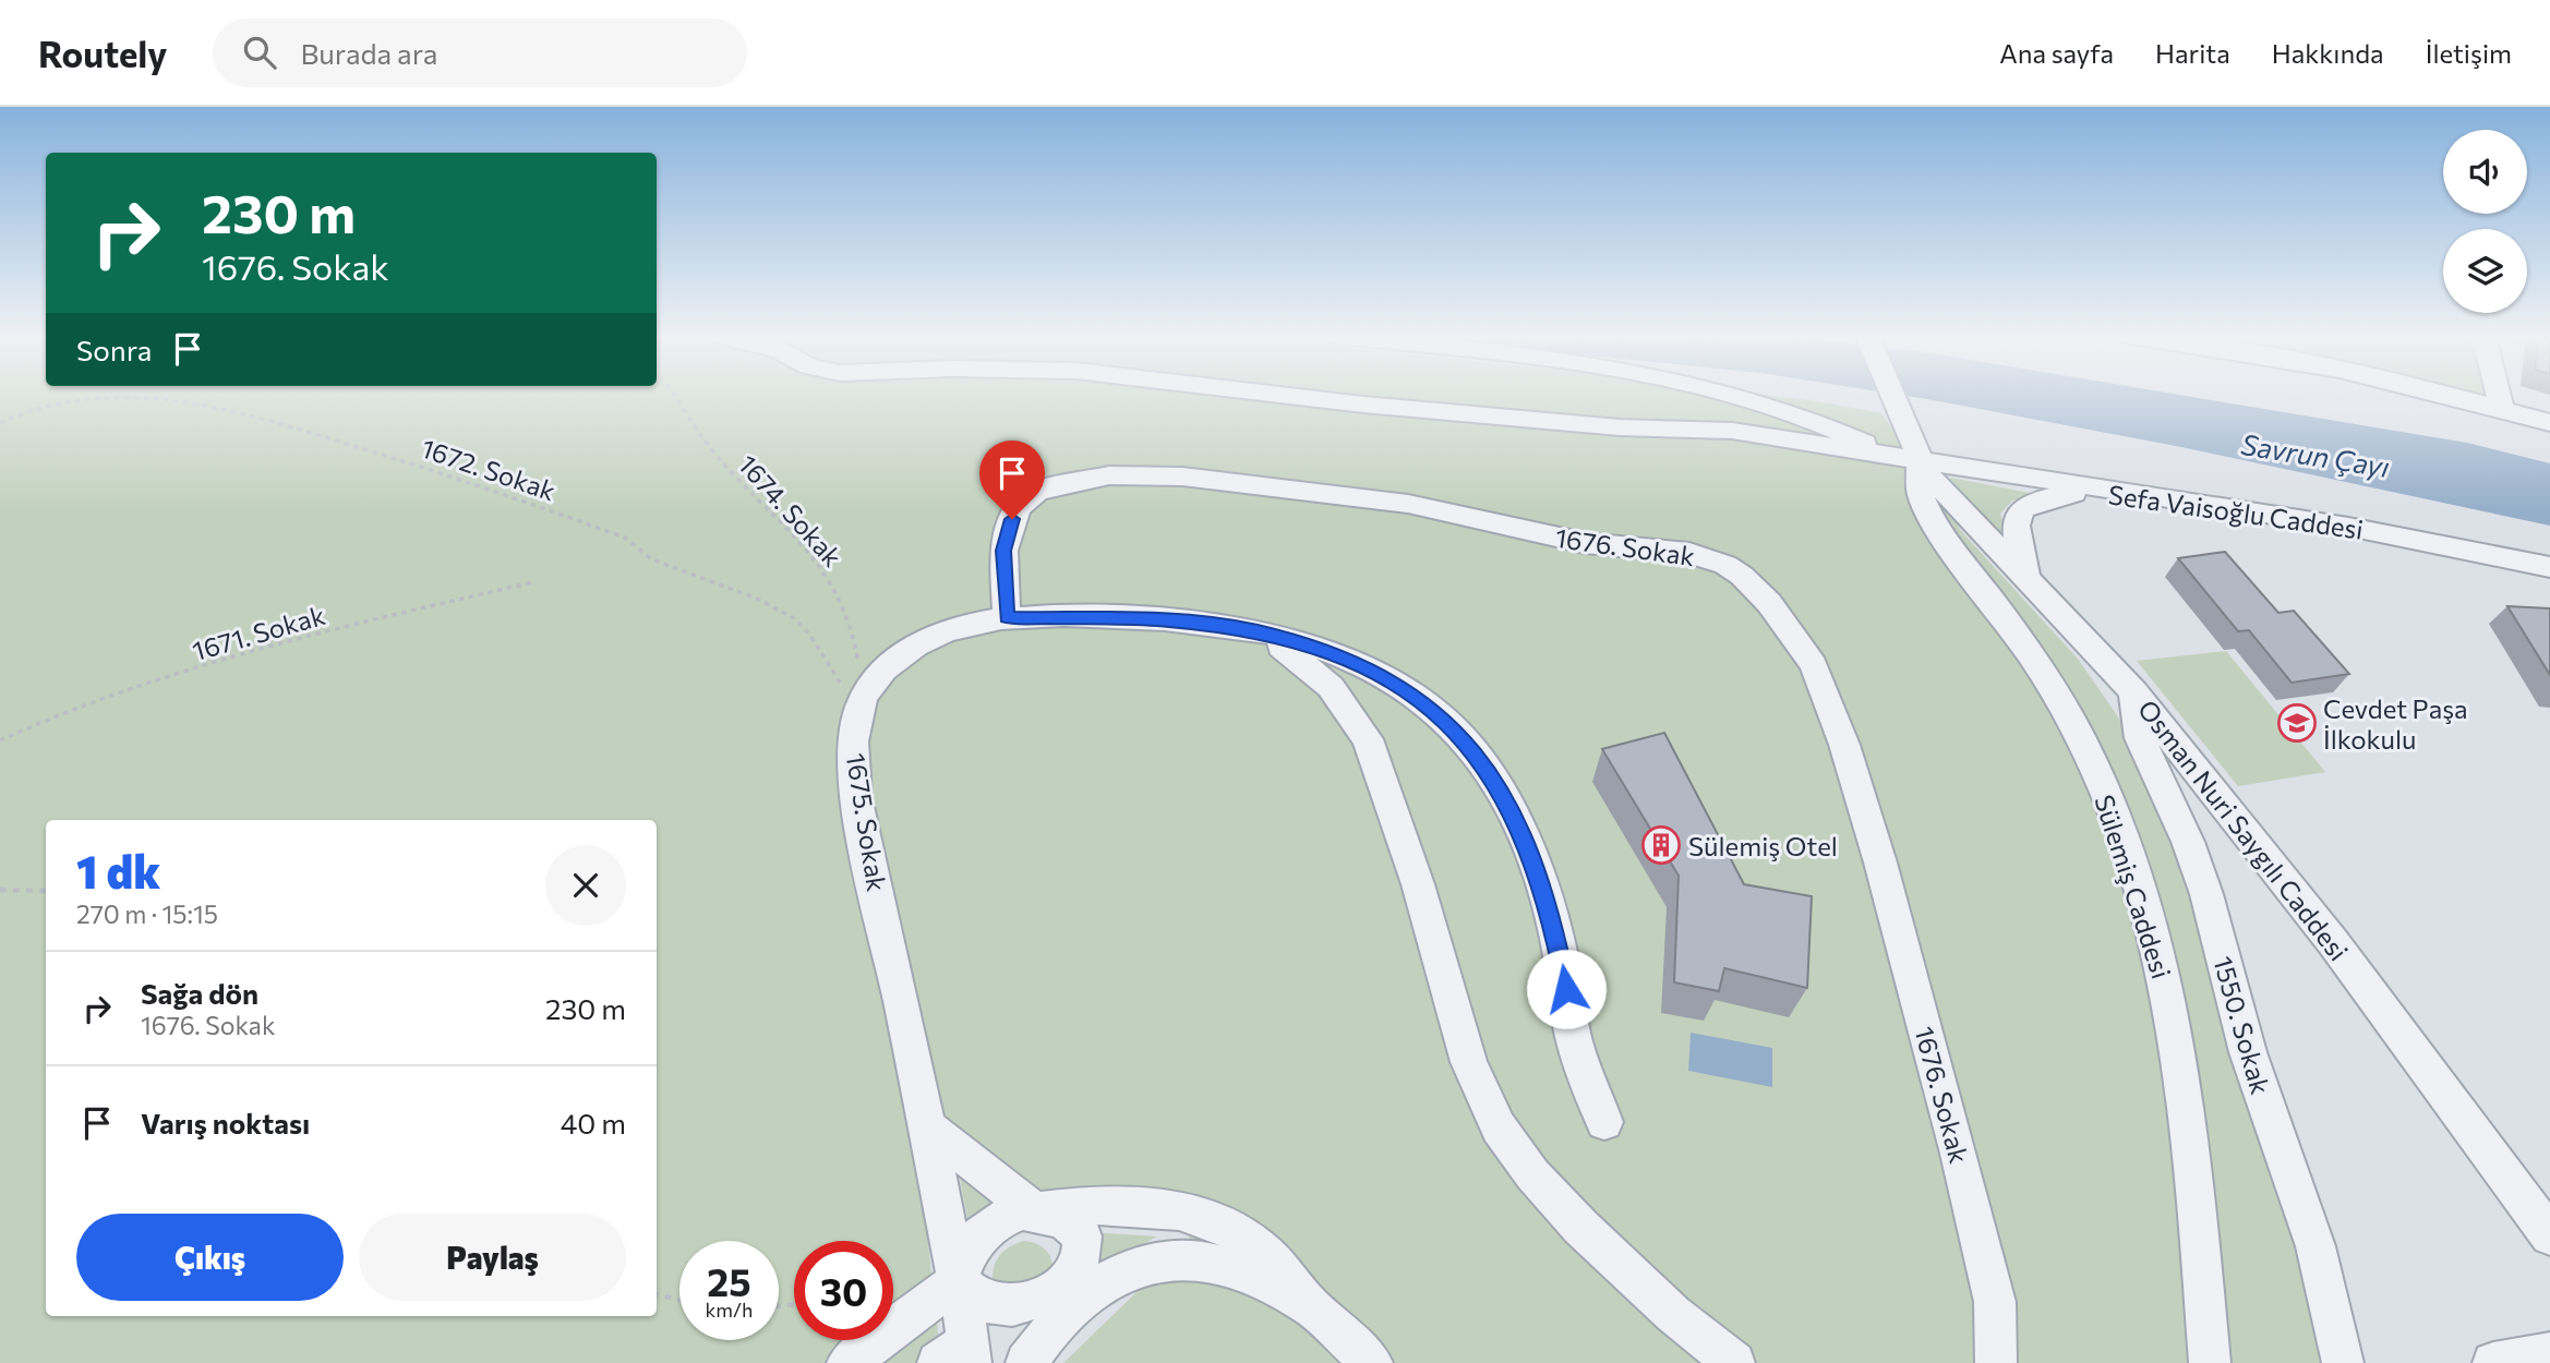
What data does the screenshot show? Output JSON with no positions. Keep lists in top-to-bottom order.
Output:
{
  "streets": {
    "street": [
      "Sefa Vaisoğlu Caddesi",
      "1676. Sokak",
      "1675. Sokak",
      "Osman Nuri Saygılı Caddesi",
      "Sülemiş Caddesi",
      "1550. Sokak"
    ],
    "path": ["1672. Sokak", "1674. Sokak", "1671. Sokak"]
  },
  "crossings": [
    ["1672. Sokak", "1674. Sokak"],
    ["1672. Sokak", "1675. Sokak"],
    ["1674. Sokak", "1675. Sokak"],
    ["Sefa Vaisoğlu Caddesi", "Osman Nuri Saygılı Caddesi"],
    ["Sefa Vaisoğlu Caddesi", "Sülemiş Caddesi"],
    ["Osman Nuri Saygılı Caddesi", "Sülemiş Caddesi"],
    ["Osman Nuri Saygılı Caddesi", "1550. Sokak"]
  ],
  "water": ["Savrun Çayı"],
  "places": {
    "school or university": ["Cevdet Paşa İlkokulu"],
    "building": ["Sülemiş Otel"]
  },
  "page": {
    "header": "Routely",
    "search": "Burada ara",
    "nav": [
      "Ana sayfa",
      "Harita",
      "Hakkında",
      "İletişim"
    ],
    "turn": ["230 m", "1676. Sokak"],
    "then": "Sonra",
    "heading": ["1 dk", "270 m · 15:15"],
    "list": [
      {
        "name": "Sağa dön",
        "note": "1676. Sokak",
        "value": "230 m"
      },
      {
        "name": "Varış noktası",
        "value": "40 m"
      }
    ],
    "buttons": ["Çıkış", "Paylaş"],
    "speed": "25 km/h",
    "limit": "30"
  }
}
